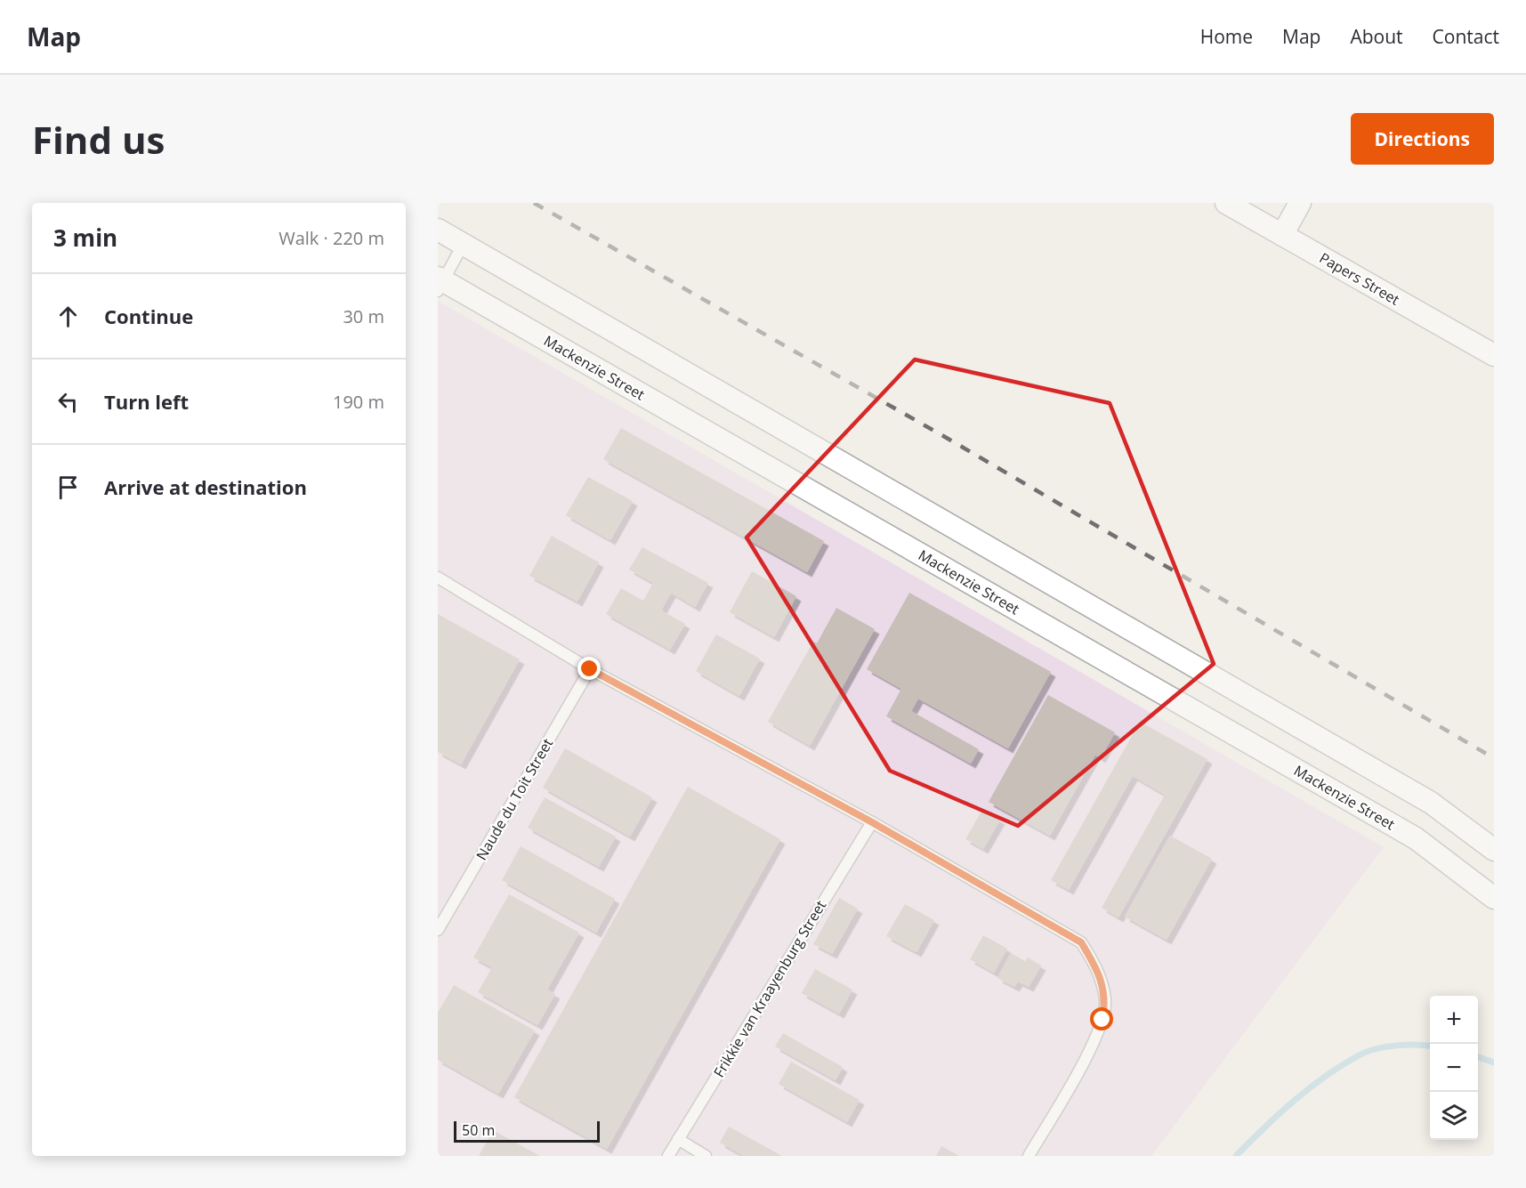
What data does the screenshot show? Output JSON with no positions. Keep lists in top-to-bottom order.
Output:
{
  "streets": {
    "street": ["Papers Street", "Mackenzie Street"],
    "lane": ["Naude du Toit Street", "Frikkie van Kraayenburg Street"]
  },
  "scale_bar": "50 m",
  "page": {
    "header": "Map",
    "nav": [
      "Home",
      "Map",
      "About",
      "Contact"
    ],
    "buttons": "Directions",
    "title": "Find us",
    "heading": ["3 min", "Walk · 220 m"],
    "list": [
      ["Continue", "30 m"],
      ["Turn left", "190 m"],
      "Arrive at destination"
    ],
    "map_buttons": ["+", "−"],
    "scale": "50 m"
  }
}
